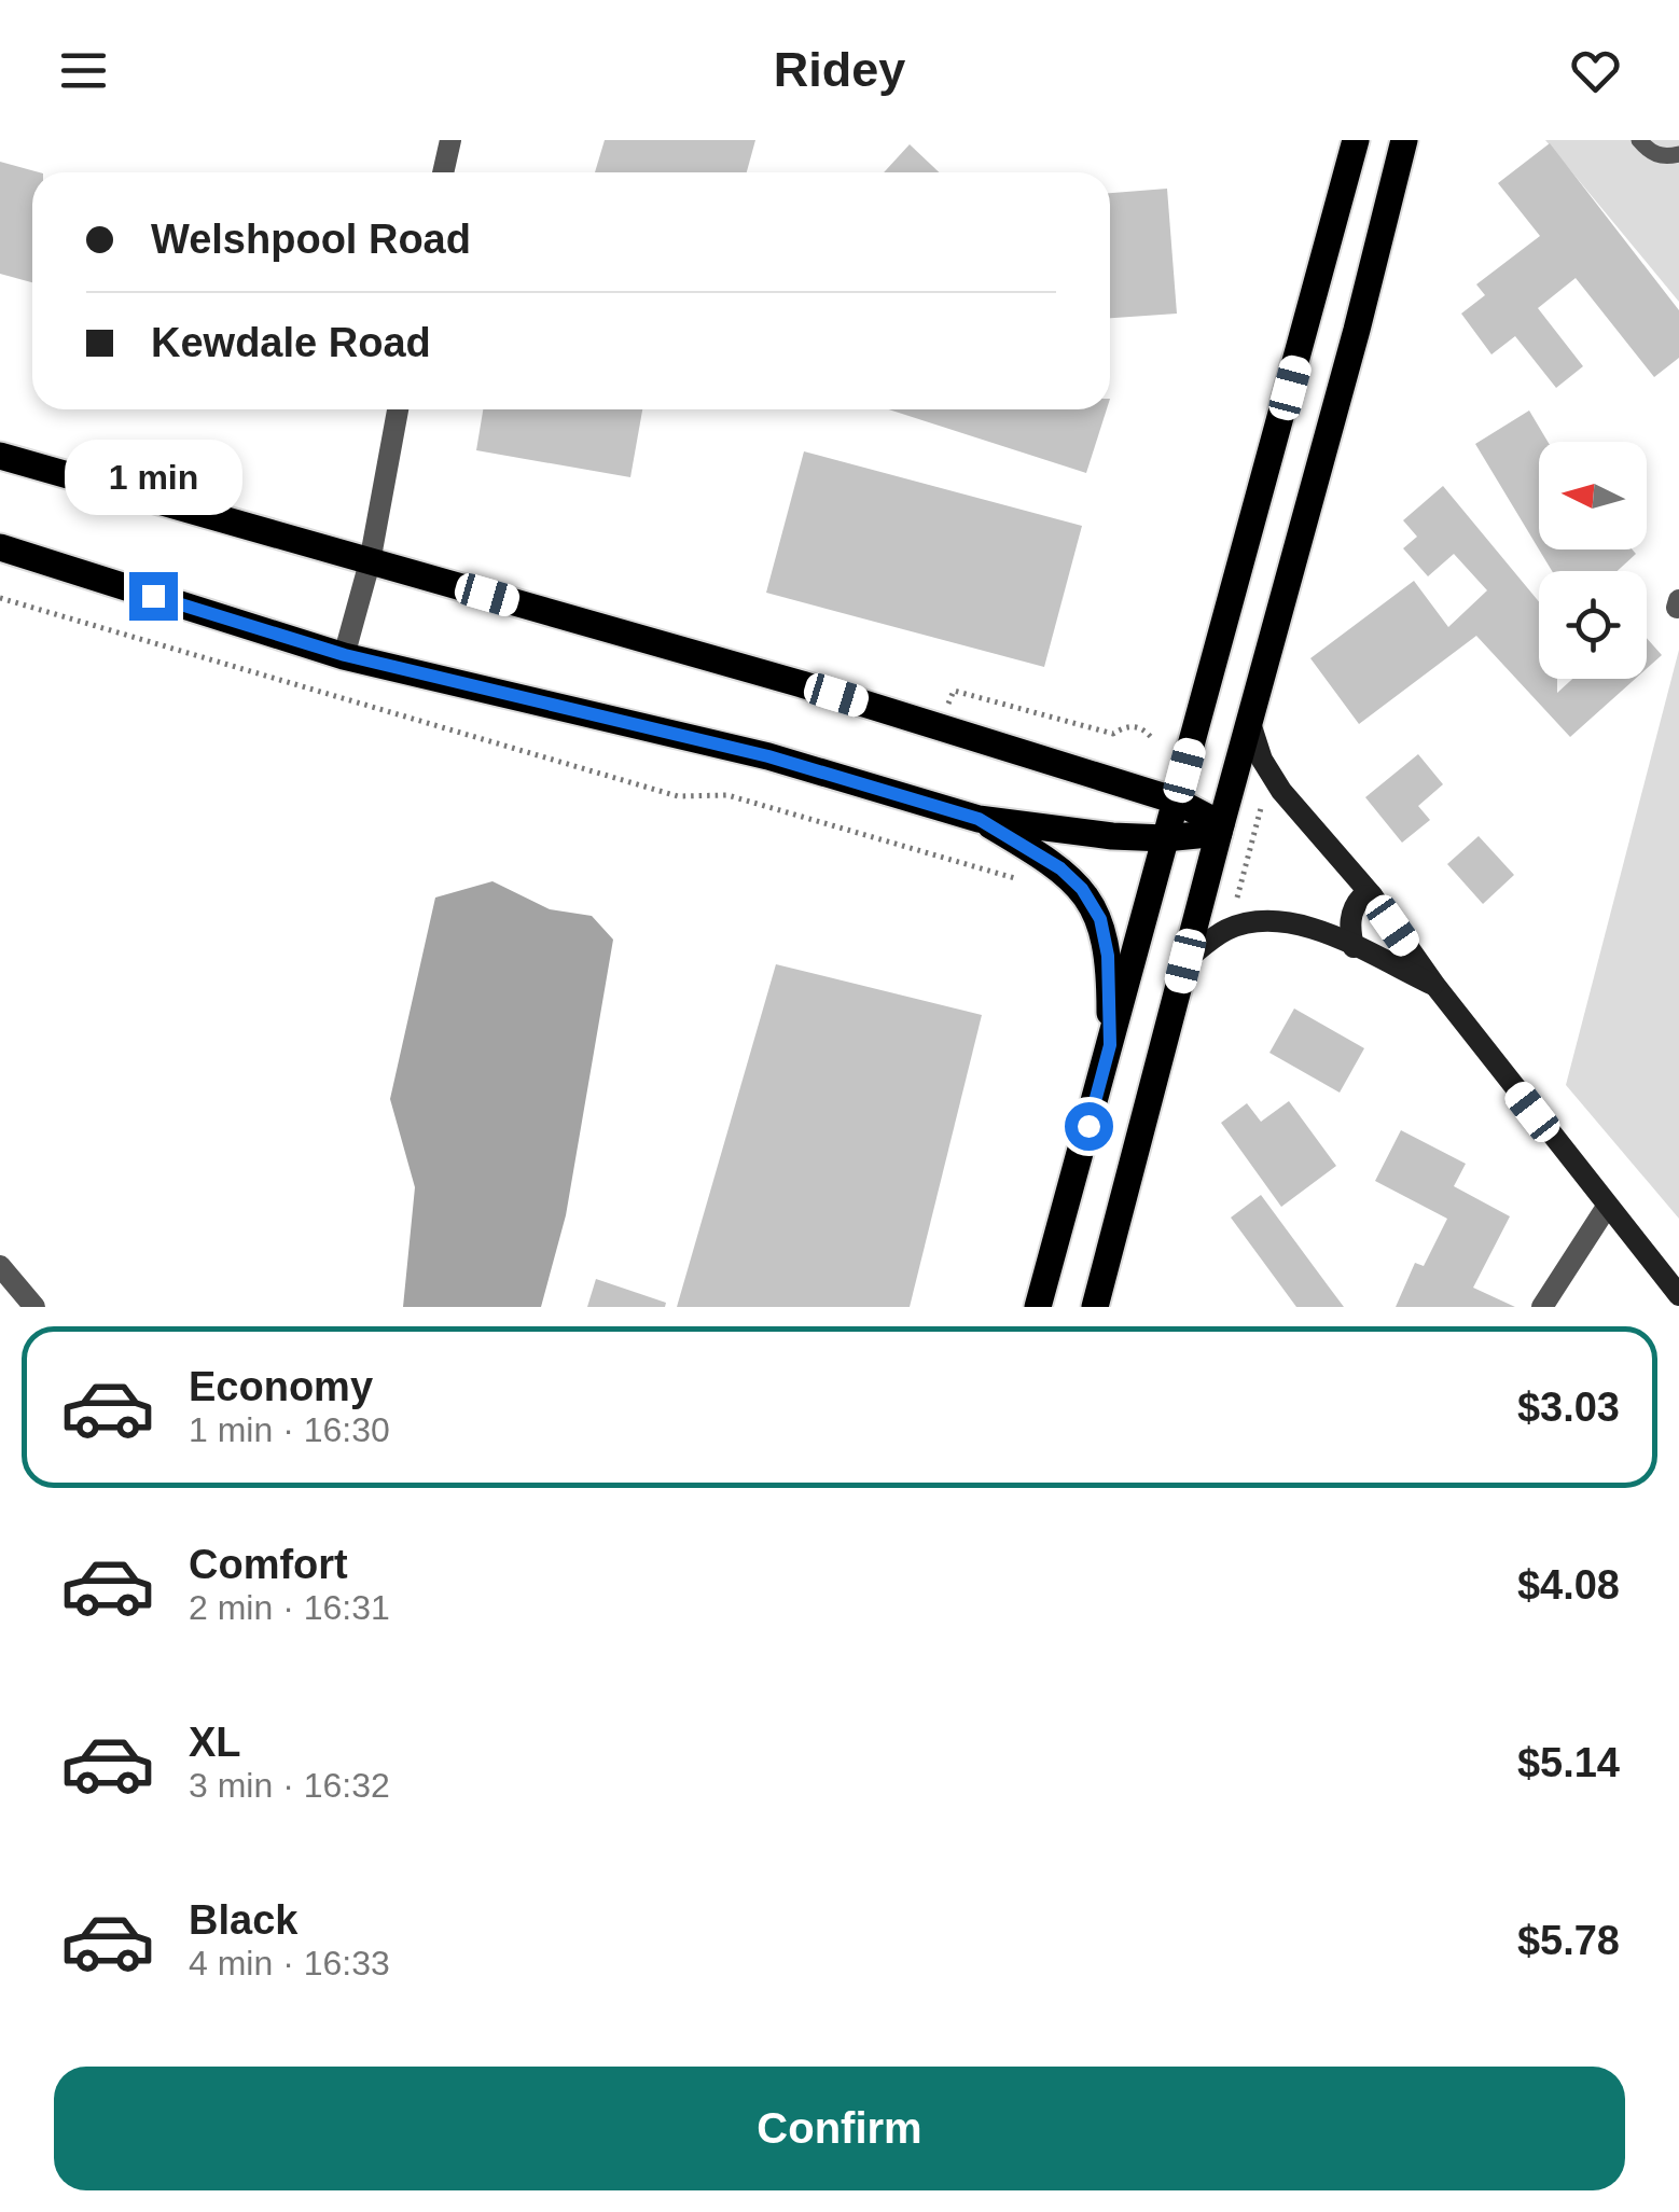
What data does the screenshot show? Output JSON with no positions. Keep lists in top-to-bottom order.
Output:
{
  "north": "left",
  "page": {
    "header": "Ridey",
    "banner": ["Welshpool Road", "Kewdale Road"],
    "bubble": "1 min",
    "list": [
      {
        "name": "Economy",
        "note": "1 min · 16:30",
        "value": "$3.03"
      },
      {
        "name": "Comfort",
        "note": "2 min · 16:31",
        "value": "$4.08"
      },
      {
        "name": "XL",
        "note": "3 min · 16:32",
        "value": "$5.14"
      },
      {
        "name": "Black",
        "note": "4 min · 16:33",
        "value": "$5.78"
      }
    ],
    "buttons": "Confirm"
  }
}
